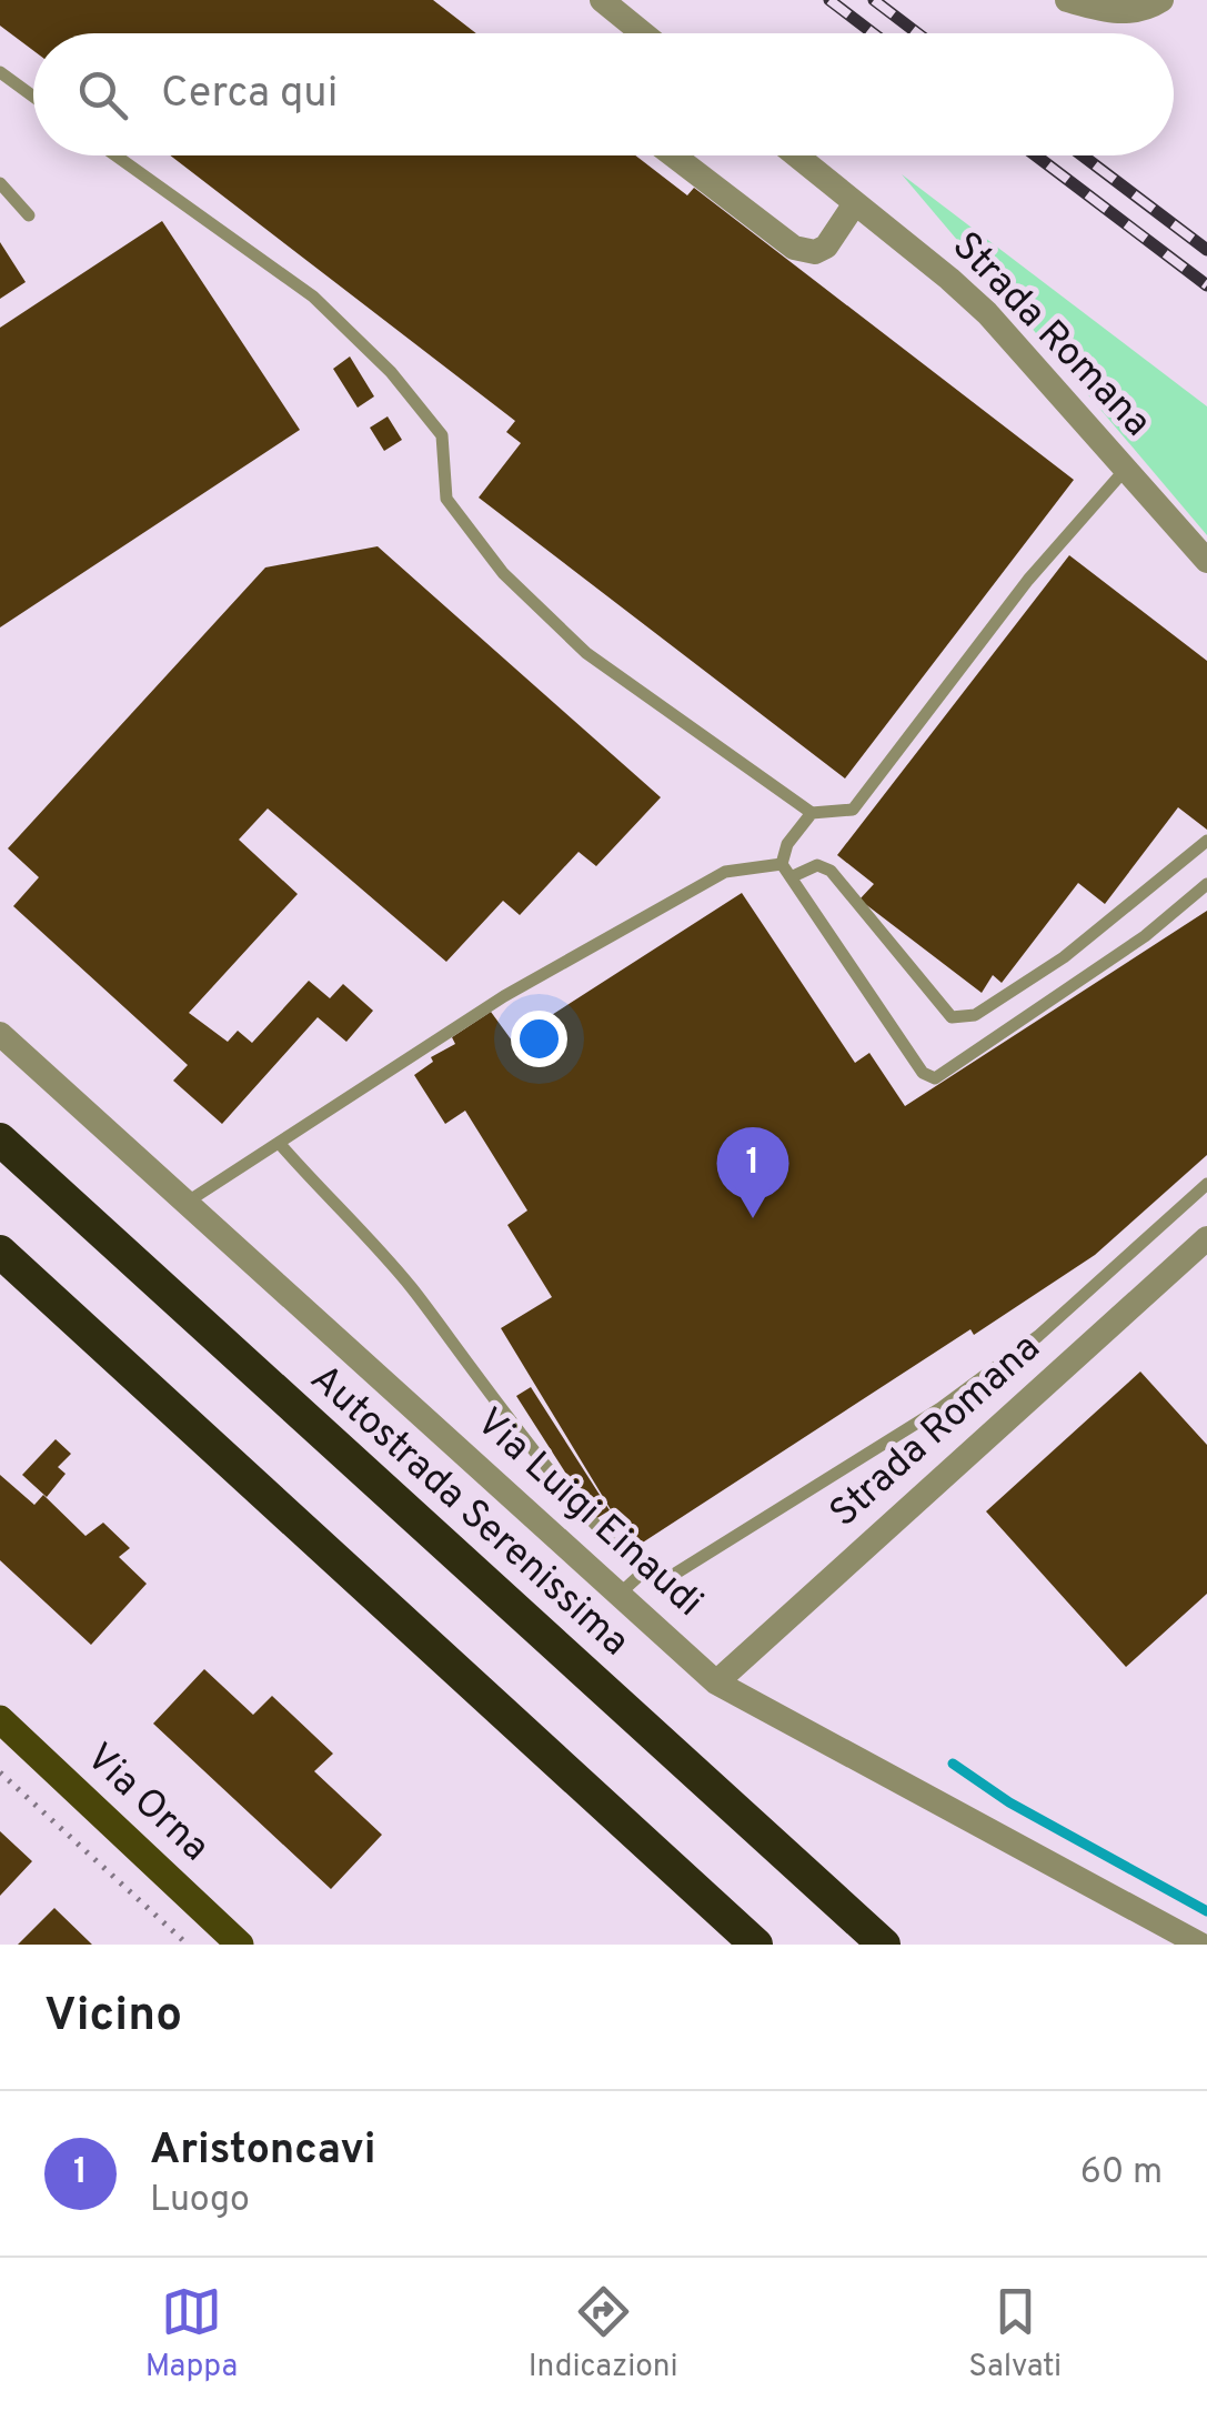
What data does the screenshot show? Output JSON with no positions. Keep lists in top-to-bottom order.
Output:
{
  "streets": {
    "highway": ["Autostrada Serenissima"],
    "main road": ["Via Orna"],
    "street": ["Strada Romana", "Via Luigi Einaudi"]
  },
  "crossings": [
    ["Strada Romana", "Via Luigi Einaudi"]
  ],
  "page": {
    "search": "Cerca qui",
    "pins": "1",
    "heading": "Vicino",
    "list": [
      {
        "mark": "1",
        "name": "Aristoncavi",
        "note": "Luogo",
        "value": "60 m"
      }
    ],
    "nav": ["Mappa", "Indicazioni", "Salvati"]
  }
}
